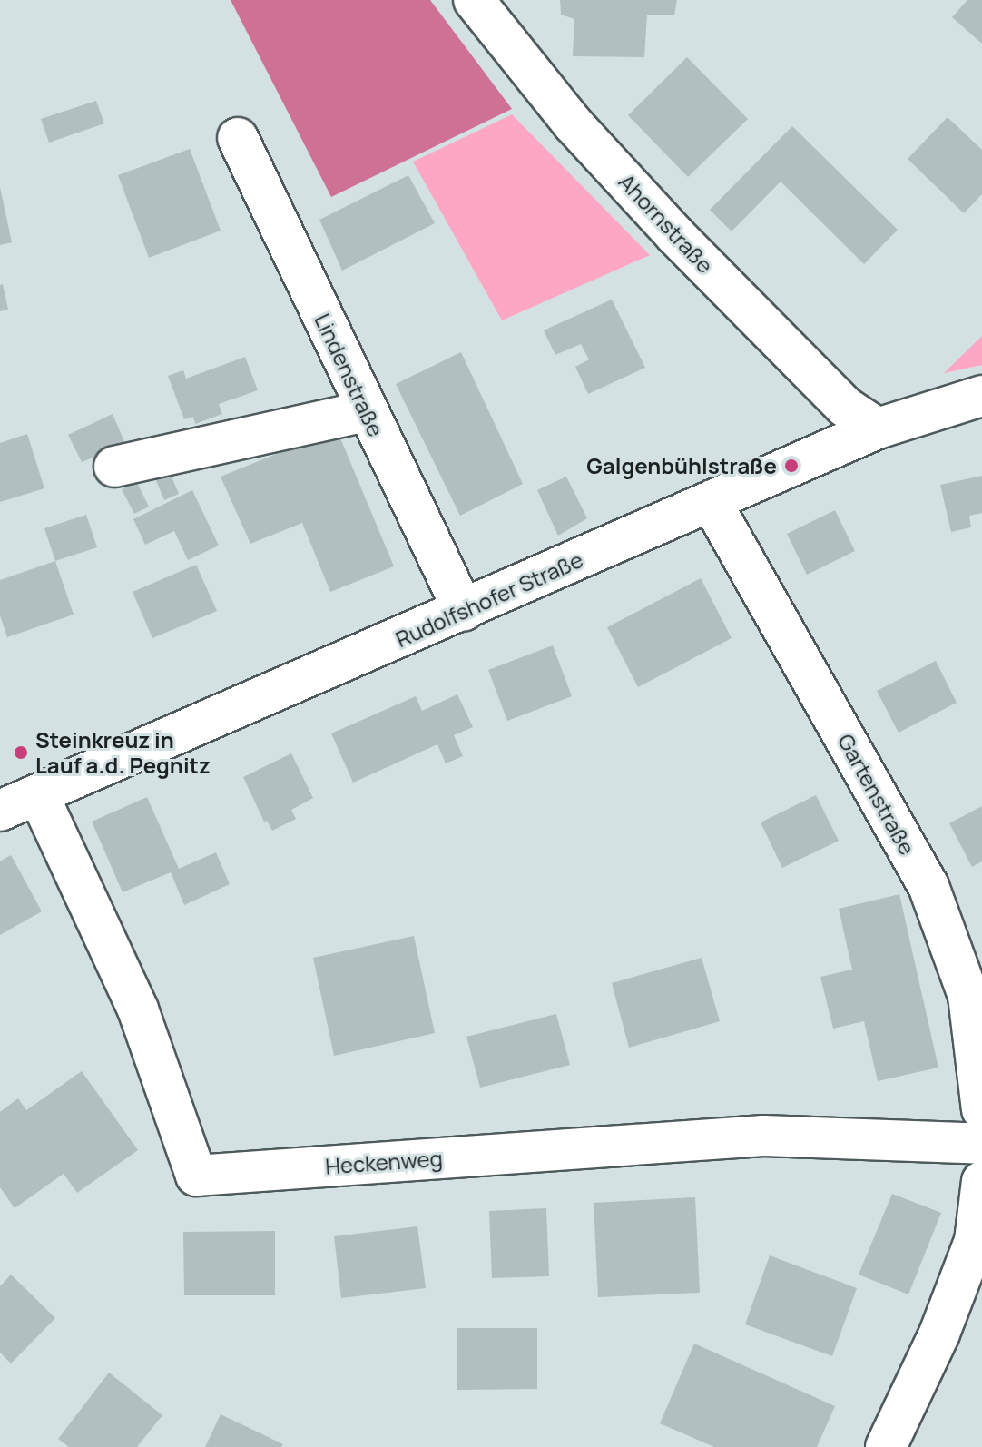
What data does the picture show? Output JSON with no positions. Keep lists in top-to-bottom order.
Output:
{
  "streets": {
    "street": [
      "Ahornstraße",
      "Lindenstraße",
      "Rudolfshofer Straße",
      "Gartenstraße",
      "Heckenweg"
    ]
  },
  "crossings": [
    ["Ahornstraße", "Rudolfshofer Straße"],
    ["Lindenstraße", "Rudolfshofer Straße"],
    ["Rudolfshofer Straße", "Gartenstraße"],
    ["Rudolfshofer Straße", "Heckenweg"]
  ],
  "places": ["Galgenbühlstraße", "Steinkreuz in Lauf a.d. Pegnitz"]
}
